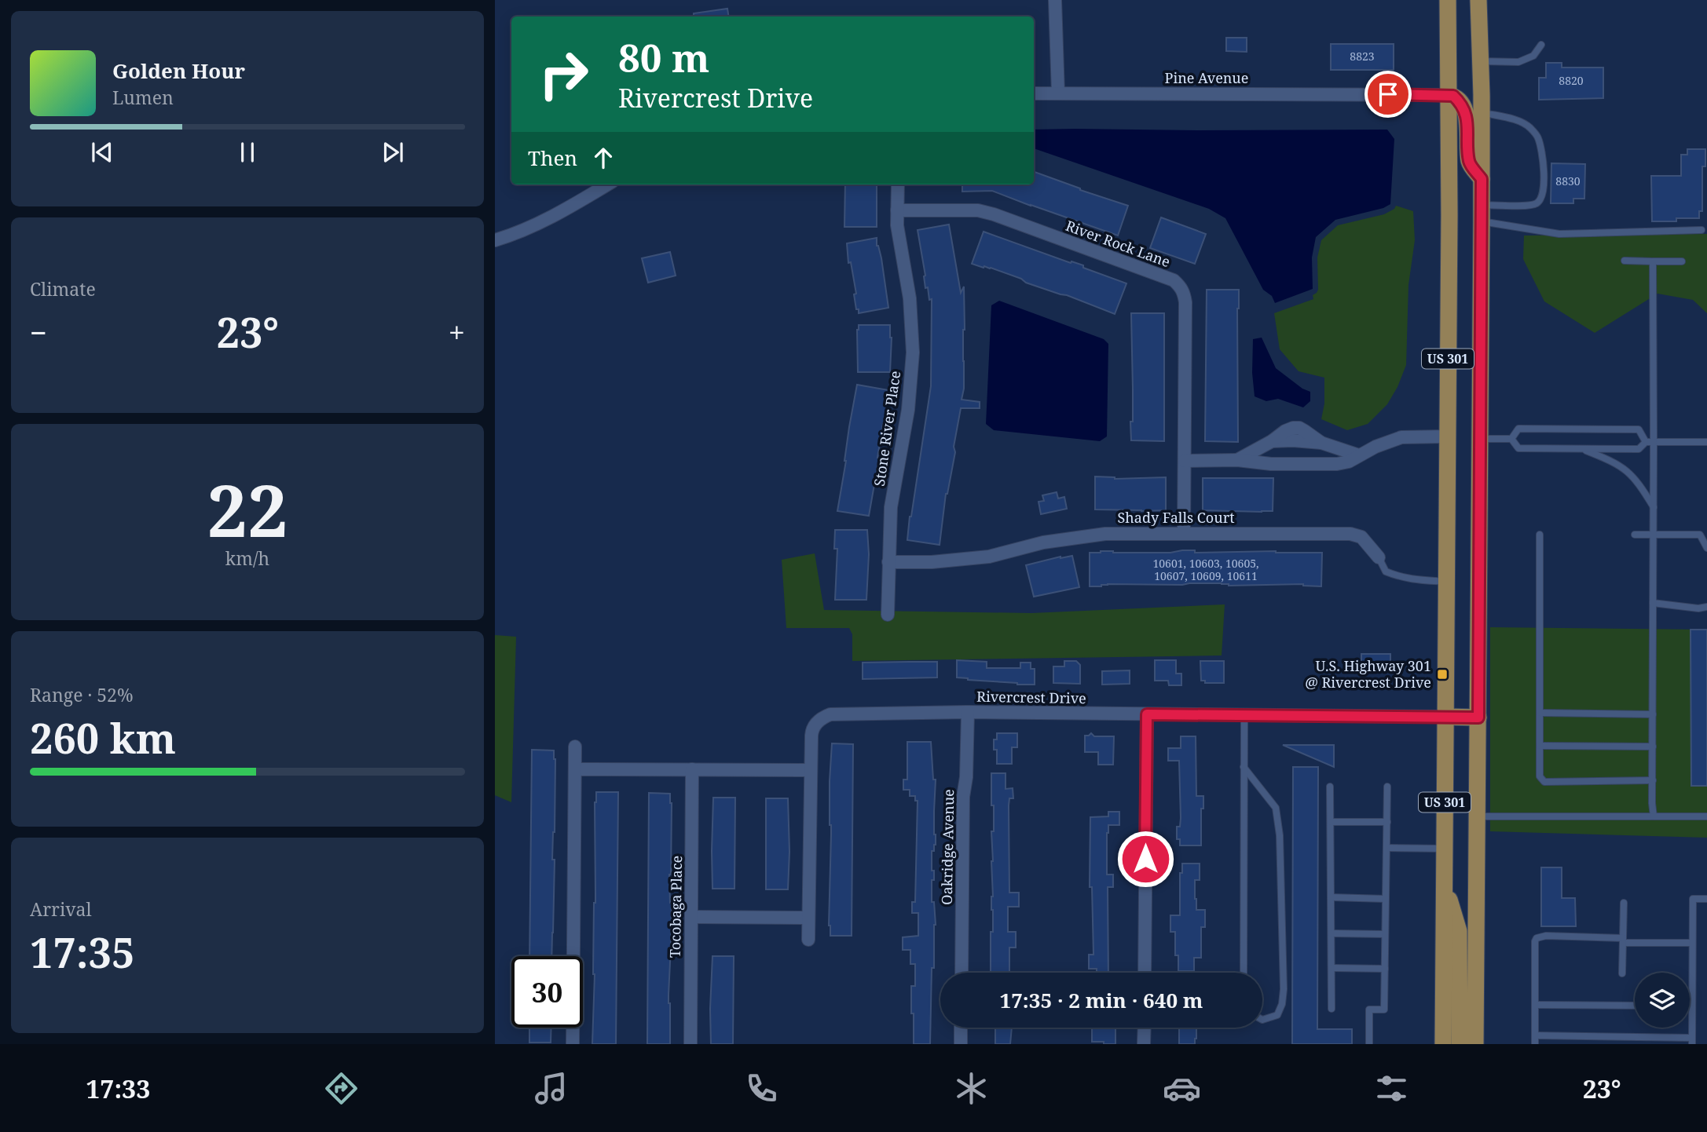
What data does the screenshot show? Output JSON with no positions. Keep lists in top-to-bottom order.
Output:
{
  "streets": {
    "main road": ["US 301"],
    "street": [
      "Pine Avenue",
      "River Rock Lane",
      "Stone River Place",
      "Shady Falls Court",
      "Rivercrest Drive",
      "Oakridge Avenue",
      "Tocobaga Place"
    ]
  },
  "crossings": [
    ["Pine Avenue", "US 301"],
    ["River Rock Lane", "Stone River Place"],
    ["River Rock Lane", "Shady Falls Court"],
    ["US 301", "Shady Falls Court"],
    ["US 301", "Rivercrest Drive"],
    ["Stone River Place", "Shady Falls Court"],
    ["Rivercrest Drive", "Oakridge Avenue"]
  ],
  "places": {
    "transit": ["U.S. Highway 301 @ Rivercrest Drive"]
  },
  "house_numbers": [
    "8823",
    "8820",
    "8830",
    "10601, 10603, 10605, 10607, 10609, 10611"
  ],
  "page": {
    "turn": ["80 m", "Rivercrest Drive"],
    "song": ["Golden Hour", "Lumen"],
    "then": "Then",
    "tile": [
      "Climate",
      ["22", "km/h"],
      ["Range · 52%", "260 km"],
      ["Arrival", "17:35"]
    ],
    "heat": ["−", "23°", "+"],
    "limit": "30",
    "trip": "17:35 · 2 min · 640 m",
    "tabs": ["17:33", "23°"]
  }
}
